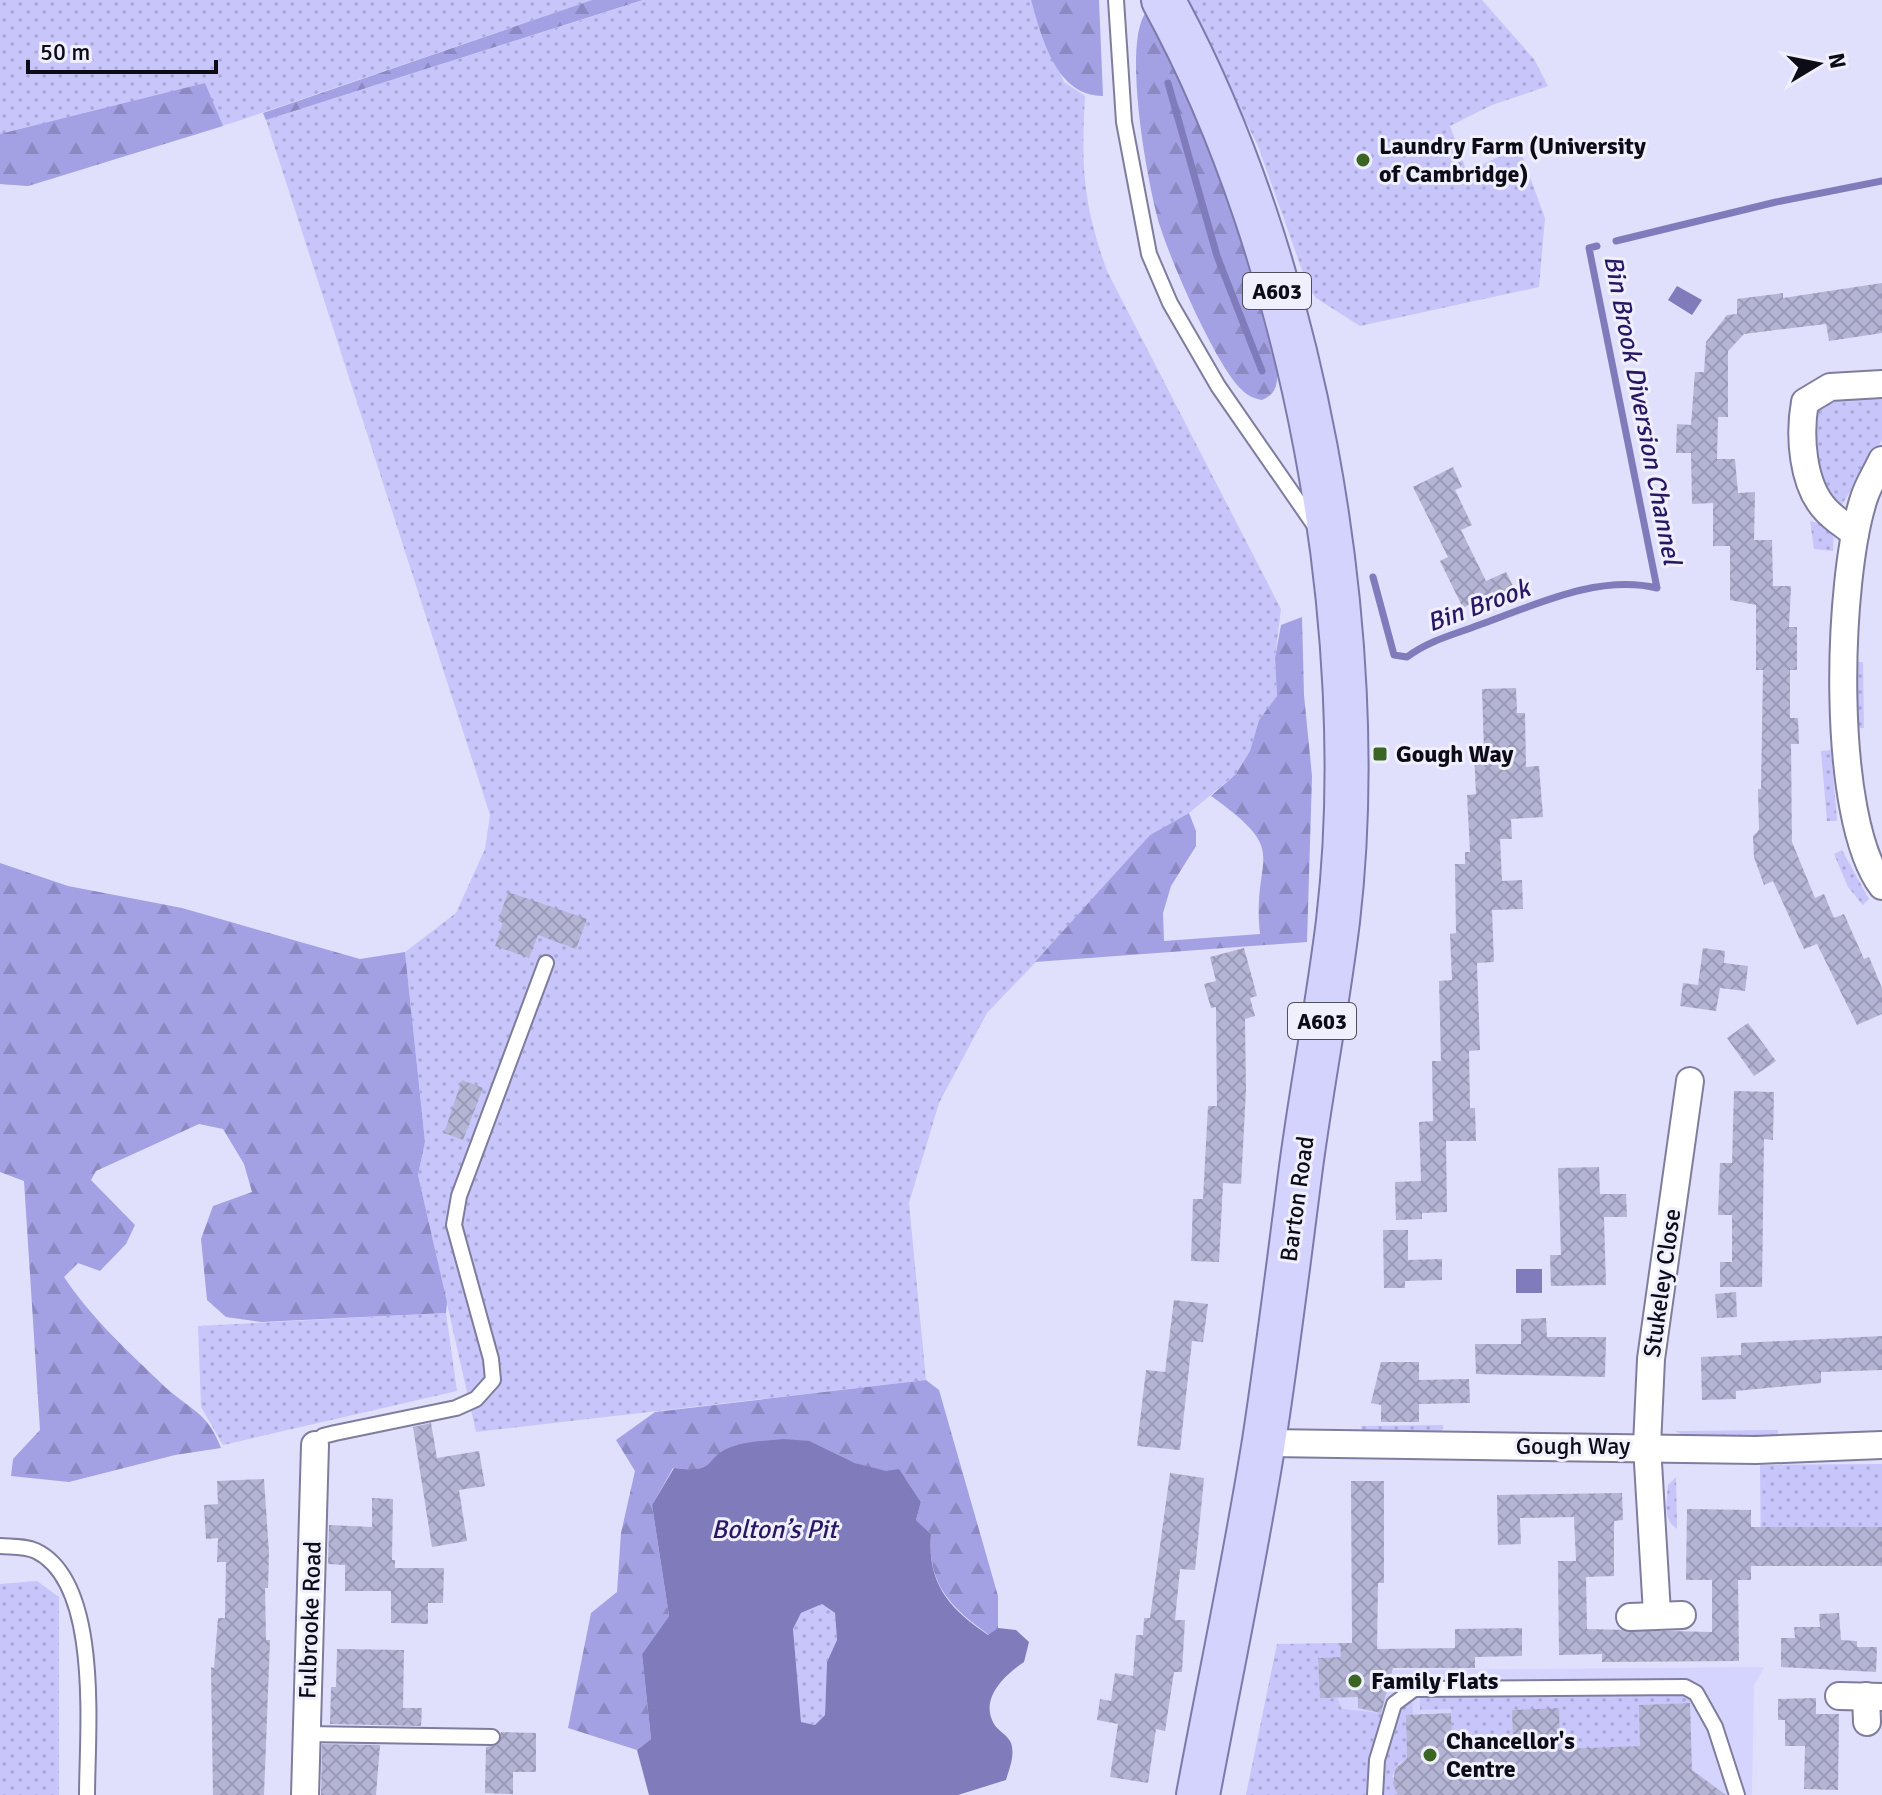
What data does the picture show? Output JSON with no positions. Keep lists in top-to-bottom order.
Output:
{
  "streets": {
    "main road": ["A603", "Barton Road"],
    "street": ["Stukeley Close", "Gough Way", "Fulbrooke Road"]
  },
  "crossings": [
    ["A603", "Barton Road"],
    ["Barton Road", "Gough Way"],
    ["Stukeley Close", "Gough Way"]
  ],
  "water": ["Bin Brook Diversion Channel", "Bin Brook", "Bolton’s Pit"],
  "places": {
    "other": ["Laundry Farm (University of Cambridge)", "Family Flats", "Chancellor's Centre"],
    "transit": ["Gough Way"]
  },
  "scale_bar": "50 m",
  "north": "right"
}
